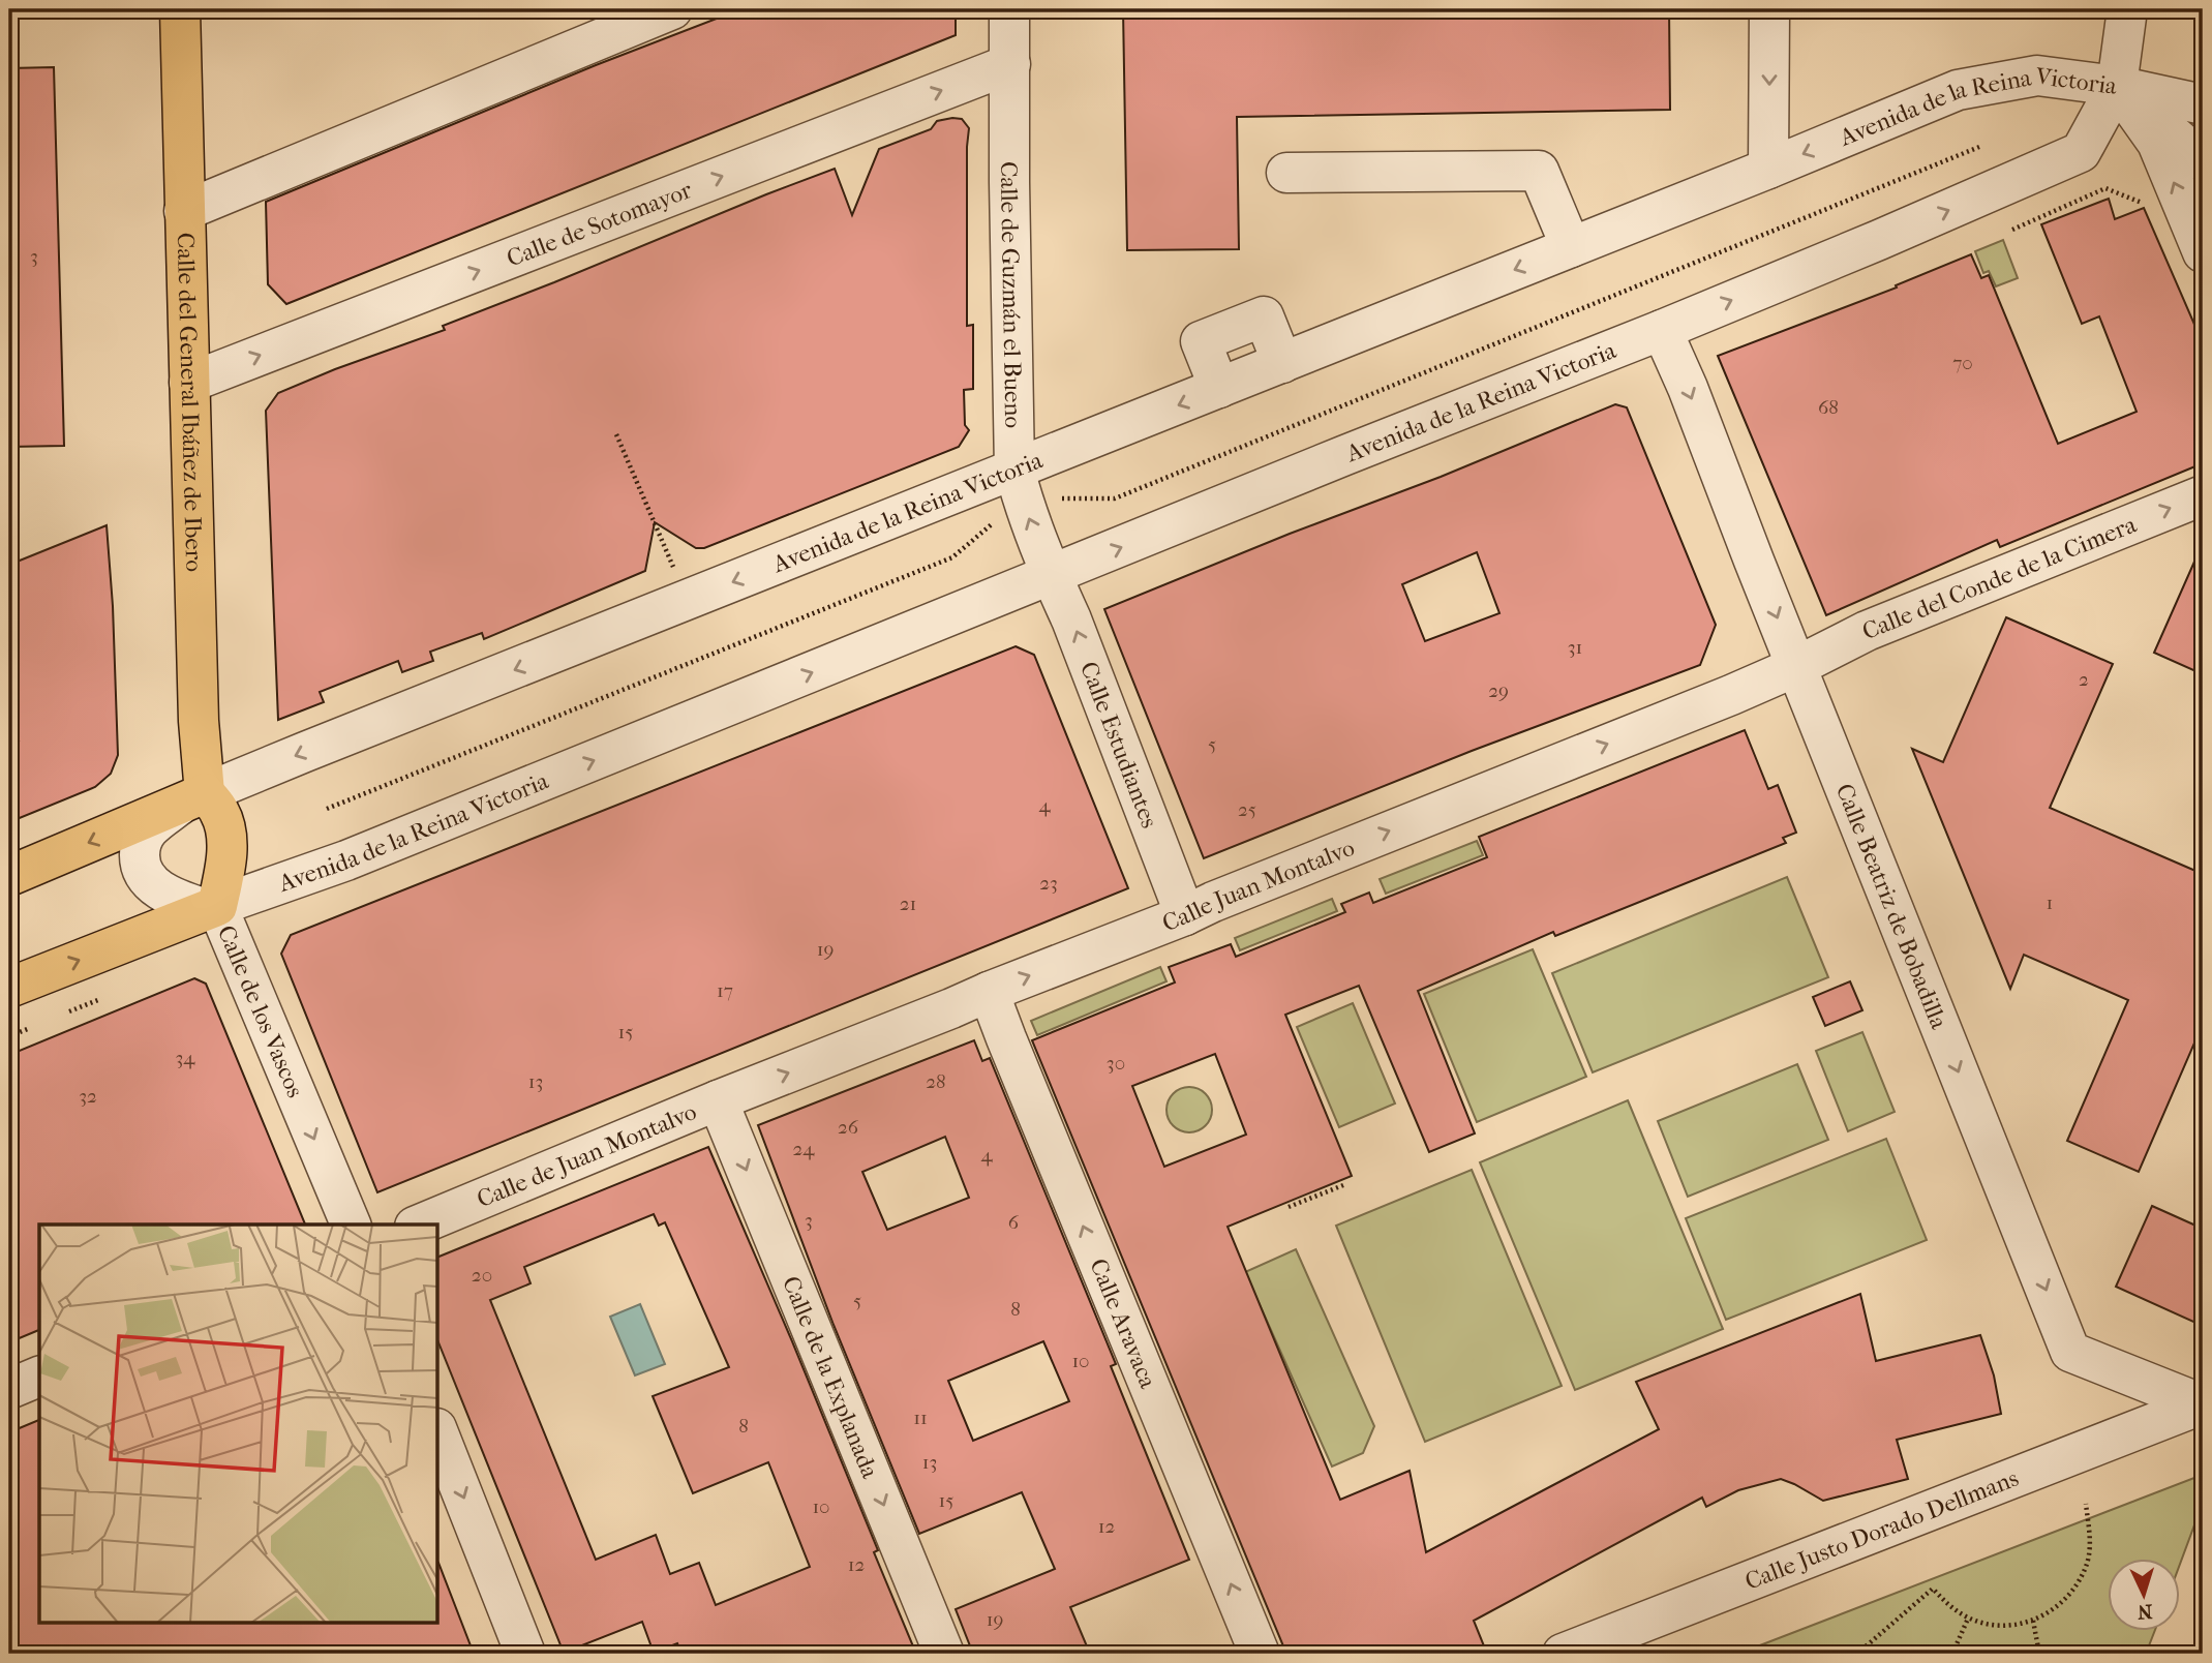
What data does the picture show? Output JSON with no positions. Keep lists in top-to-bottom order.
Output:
{
  "streets": {
    "main road": ["Avenida de la Reina Victoria", "Calle del General Ibáñez de Ibero", "Calle de los Vascos"],
    "street": [
      "Calle de Sotomayor",
      "Calle de Guzmán el Bueno",
      "Calle del Conde de la Cimera",
      "Calle Estudiantes",
      "Calle Juan Montalvo",
      "Calle Beatriz de Bobadilla",
      "Calle de Juan Montalvo",
      "Calle Aravaca",
      "Calle de la Explanada",
      "Calle Justo Dorado Dellmans"
    ]
  },
  "crossings": [
    ["Avenida de la Reina Victoria", "Calle de Guzmán el Bueno"],
    ["Avenida de la Reina Victoria", "Calle del General Ibáñez de Ibero"],
    ["Avenida de la Reina Victoria", "Calle Estudiantes"],
    ["Avenida de la Reina Victoria", "Calle Beatriz de Bobadilla"],
    ["Avenida de la Reina Victoria", "Calle de los Vascos"],
    ["Calle de Sotomayor", "Calle de Guzmán el Bueno"],
    ["Calle de Sotomayor", "Calle del General Ibáñez de Ibero"],
    ["Calle de Guzmán el Bueno", "Calle Estudiantes"],
    ["Calle del General Ibáñez de Ibero", "Calle de los Vascos"],
    ["Calle del Conde de la Cimera", "Calle Juan Montalvo"],
    ["Calle del Conde de la Cimera", "Calle Beatriz de Bobadilla"],
    ["Calle Estudiantes", "Calle Juan Montalvo"],
    ["Calle Juan Montalvo", "Calle Beatriz de Bobadilla"],
    ["Calle Juan Montalvo", "Calle de Juan Montalvo"],
    ["Calle Juan Montalvo", "Calle Aravaca"],
    ["Calle Juan Montalvo", "Calle de la Explanada"],
    ["Calle Beatriz de Bobadilla", "Calle Justo Dorado Dellmans"],
    ["Calle de Juan Montalvo", "Calle de la Explanada"]
  ],
  "one_way": [
    "Calle del Conde de la Cimera",
    "Calle Estudiantes",
    "Calle Juan Montalvo",
    "Calle Beatriz de Bobadilla",
    "Calle de los Vascos",
    "Calle Aravaca",
    "Calle de la Explanada"
  ],
  "house_numbers": [
    "3",
    "70",
    "68",
    "31",
    "2",
    "29",
    "5",
    "4",
    "25",
    "23",
    "1",
    "21",
    "19",
    "17",
    "15",
    "34",
    "30",
    "13",
    "28",
    "32",
    "26",
    "24",
    "4",
    "3",
    "6",
    "20",
    "5",
    "8",
    "10",
    "11",
    "8",
    "13",
    "15",
    "10",
    "12",
    "12",
    "19"
  ],
  "north": "bottom"
}
